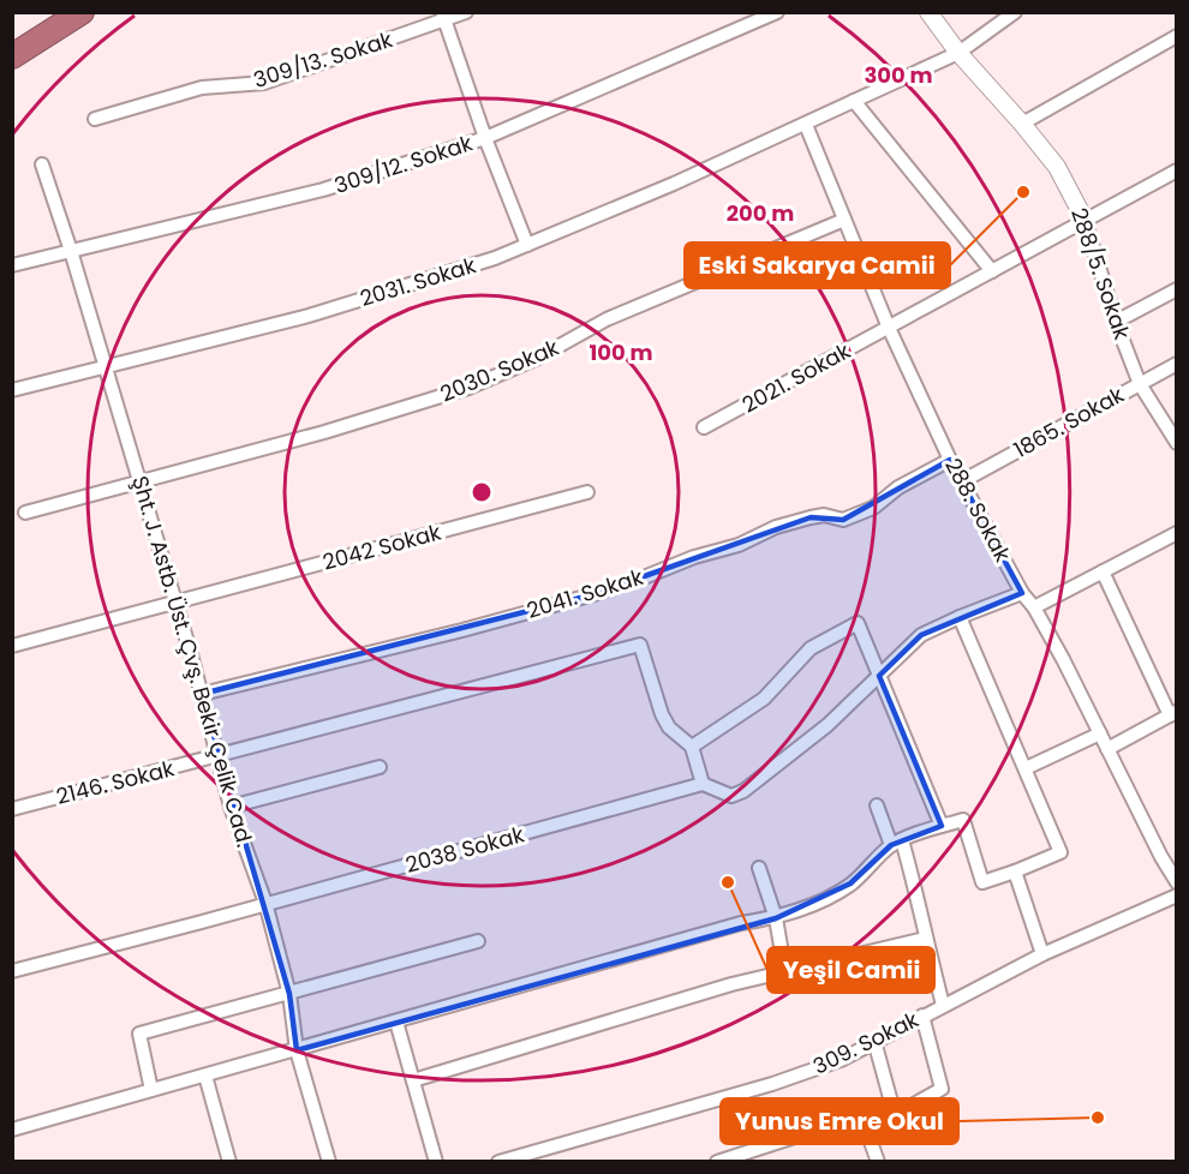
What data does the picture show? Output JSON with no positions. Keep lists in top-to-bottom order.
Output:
{
  "streets": {
    "street": [
      "309/13. Sokak",
      "309/12. Sokak",
      "288/5. Sokak",
      "2031. Sokak",
      "2030. Sokak",
      "2021. Sokak",
      "1865. Sokak",
      "288. Sokak",
      "2042 Sokak",
      "2041. Sokak",
      "Şht. J. Astb. Üst. Çvş. Bekir Çelik Cad.",
      "2146. Sokak",
      "2038 Sokak",
      "309. Sokak"
    ]
  },
  "crossings": [
    ["309/12. Sokak", "Şht. J. Astb. Üst. Çvş. Bekir Çelik Cad."],
    ["288/5. Sokak", "2031. Sokak"],
    ["288/5. Sokak", "2021. Sokak"],
    ["288/5. Sokak", "1865. Sokak"],
    ["2031. Sokak", "288. Sokak"],
    ["2031. Sokak", "Şht. J. Astb. Üst. Çvş. Bekir Çelik Cad."],
    ["2030. Sokak", "288. Sokak"],
    ["2030. Sokak", "Şht. J. Astb. Üst. Çvş. Bekir Çelik Cad."],
    ["2021. Sokak", "288. Sokak"],
    ["1865. Sokak", "288. Sokak"],
    ["288. Sokak", "2041. Sokak"],
    ["2042 Sokak", "Şht. J. Astb. Üst. Çvş. Bekir Çelik Cad."],
    ["2041. Sokak", "Şht. J. Astb. Üst. Çvş. Bekir Çelik Cad."],
    ["Şht. J. Astb. Üst. Çvş. Bekir Çelik Cad.", "2146. Sokak"],
    ["Şht. J. Astb. Üst. Çvş. Bekir Çelik Cad.", "2038 Sokak"]
  ],
  "places": ["Eski Sakarya Camii", "Yeşil Camii", "Yunus Emre Okul"],
  "rings": ["300 m", "200 m", "100 m"]
}
